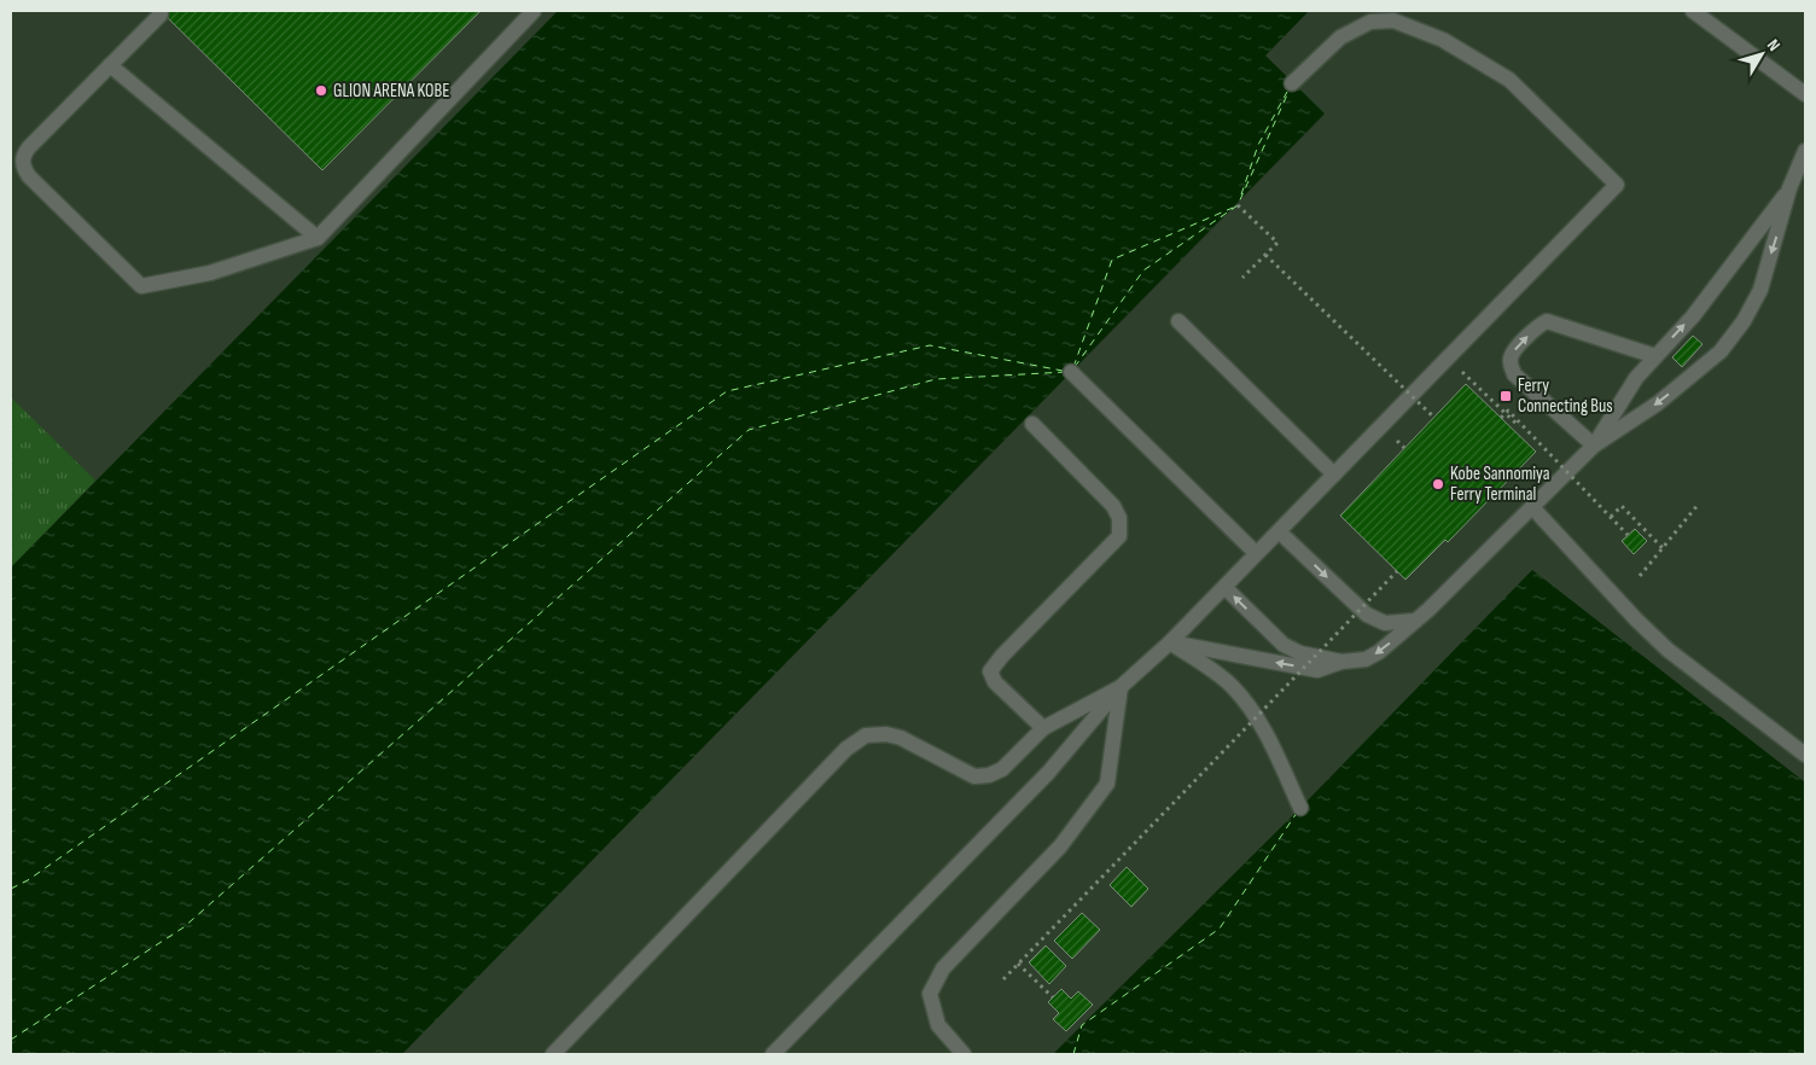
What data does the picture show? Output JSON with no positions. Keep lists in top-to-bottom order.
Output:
{
  "places": {
    "other": ["GLION ARENA KOBE", "Kobe Sannomiya Ferry Terminal"],
    "transit": ["Ferry Connecting Bus"]
  },
  "north": "top right"
}
